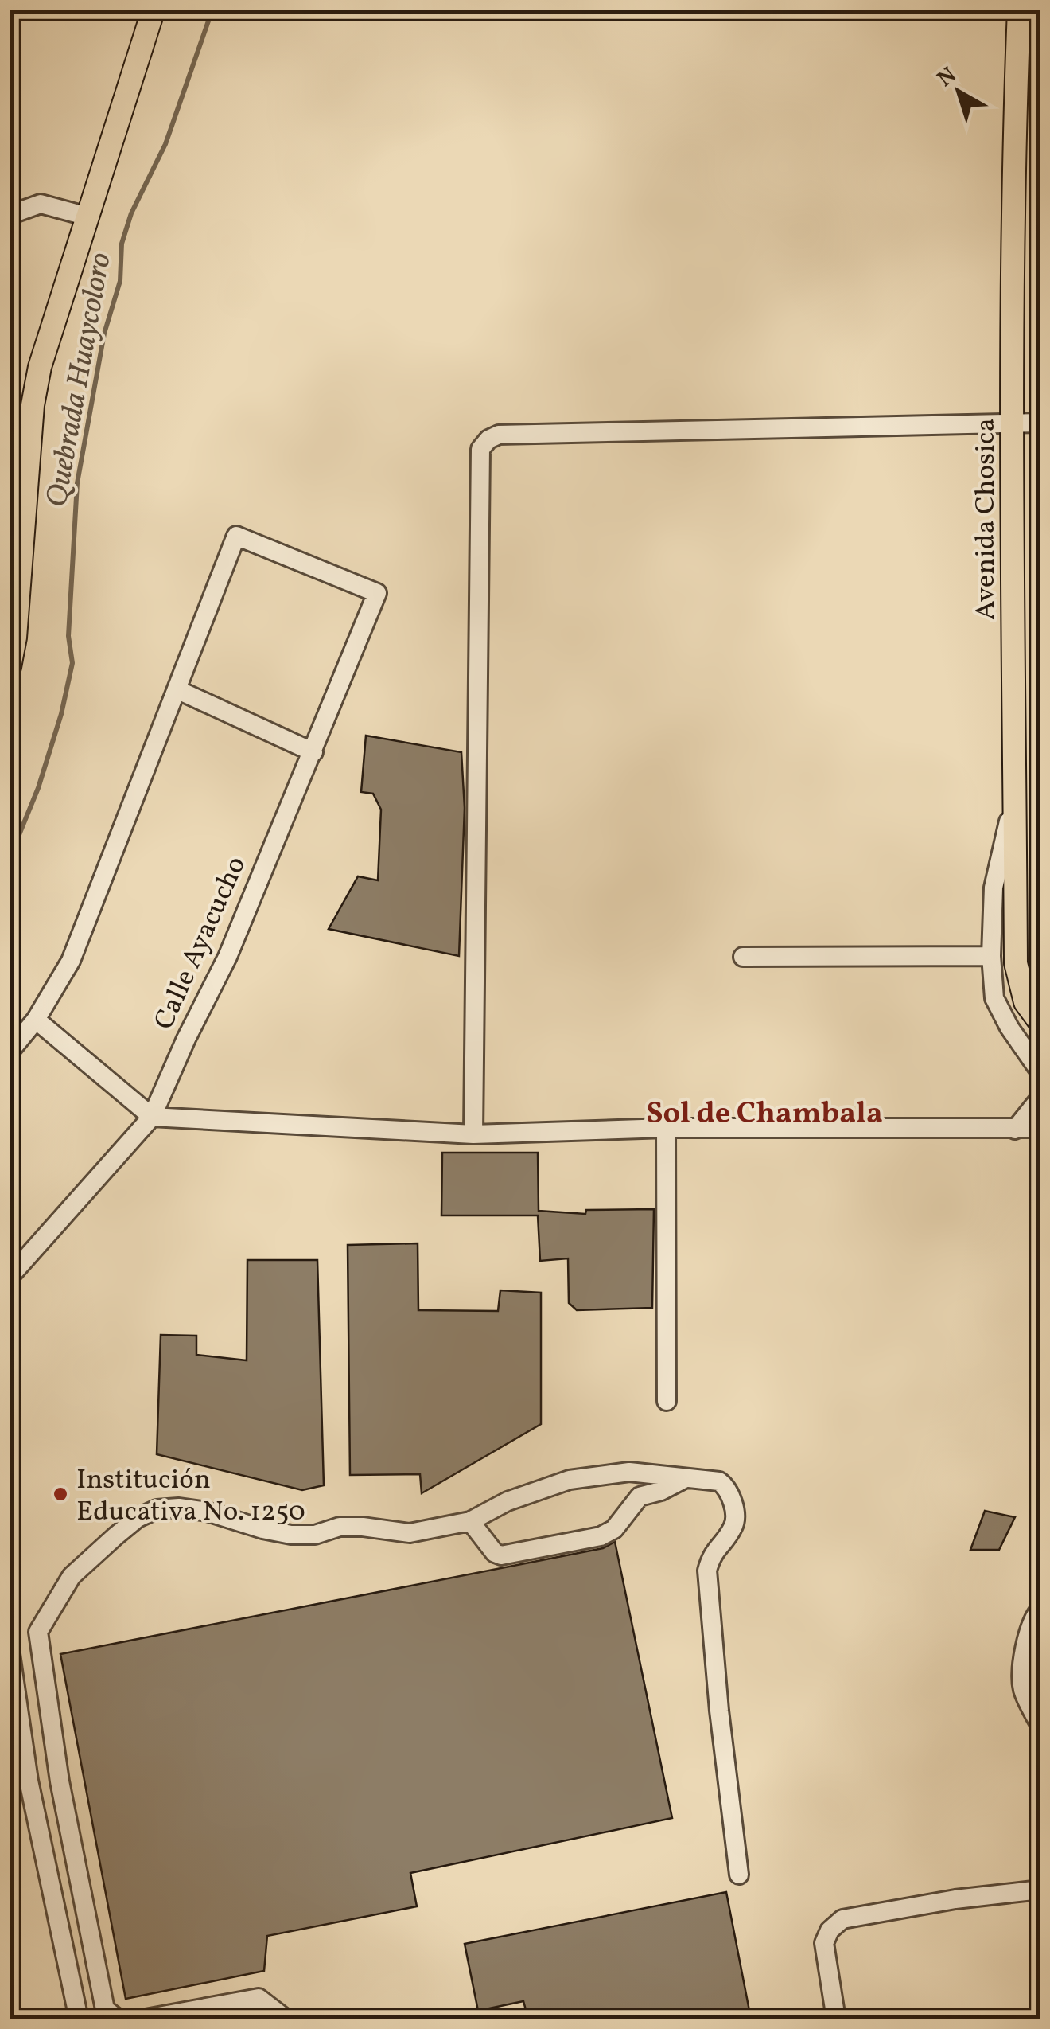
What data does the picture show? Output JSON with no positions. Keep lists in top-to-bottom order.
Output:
{
  "streets": {
    "main road": ["Avenida Chosica"],
    "street": ["Calle Ayacucho"]
  },
  "districts": ["Sol de Chambala"],
  "water": ["Quebrada Huaycoloro"],
  "places": ["Institución Educativa No. 1250"],
  "north": "top left"
}
